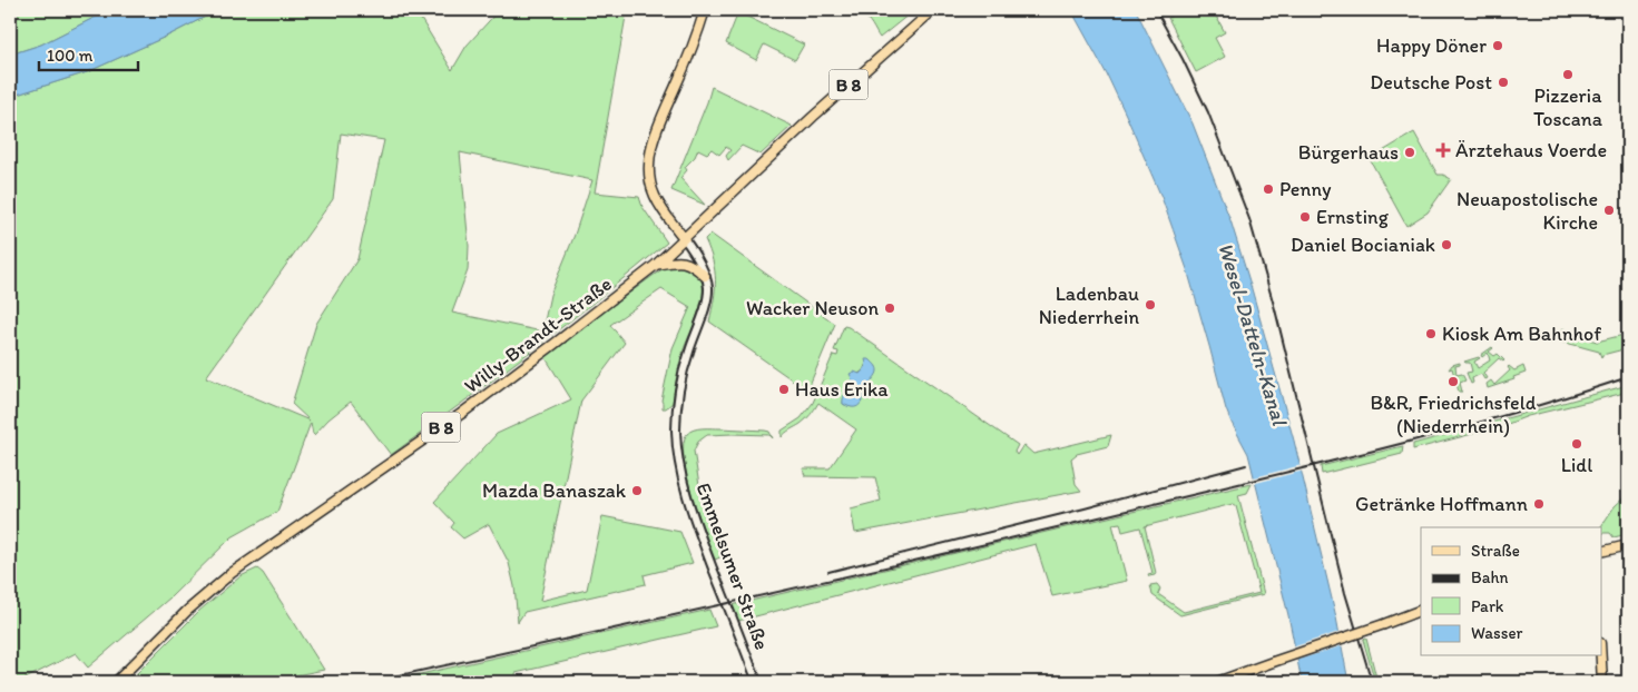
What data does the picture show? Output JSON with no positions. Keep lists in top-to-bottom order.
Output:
{
  "streets": {
    "main road": ["B 8", "Willy-Brandt-Straße"],
    "street": ["Emmelsumer Straße"]
  },
  "crossings": [
    ["Willy-Brandt-Straße", "Emmelsumer Straße"]
  ],
  "water": ["Wesel-Datteln-Kanal"],
  "places": {
    "other": [
      "Happy Döner",
      "Pizzeria Toscana",
      "Deutsche Post",
      "Bürgerhaus",
      "Penny",
      "Neuapostolische Kirche",
      "Ernsting",
      "Daniel Bocianiak",
      "Ladenbau Niederrhein",
      "Wacker Neuson",
      "Kiosk Am Bahnhof",
      "B&R, Friedrichsfeld (Niederrhein)",
      "Haus Erika",
      "Lidl",
      "Mazda Banaszak",
      "Getränke Hoffmann"
    ],
    "health": ["Ärztehaus Voerde"]
  },
  "legend": [
    "Straße",
    "Bahn",
    "Park",
    "Wasser"
  ],
  "scale_bar": "100 m"
}
